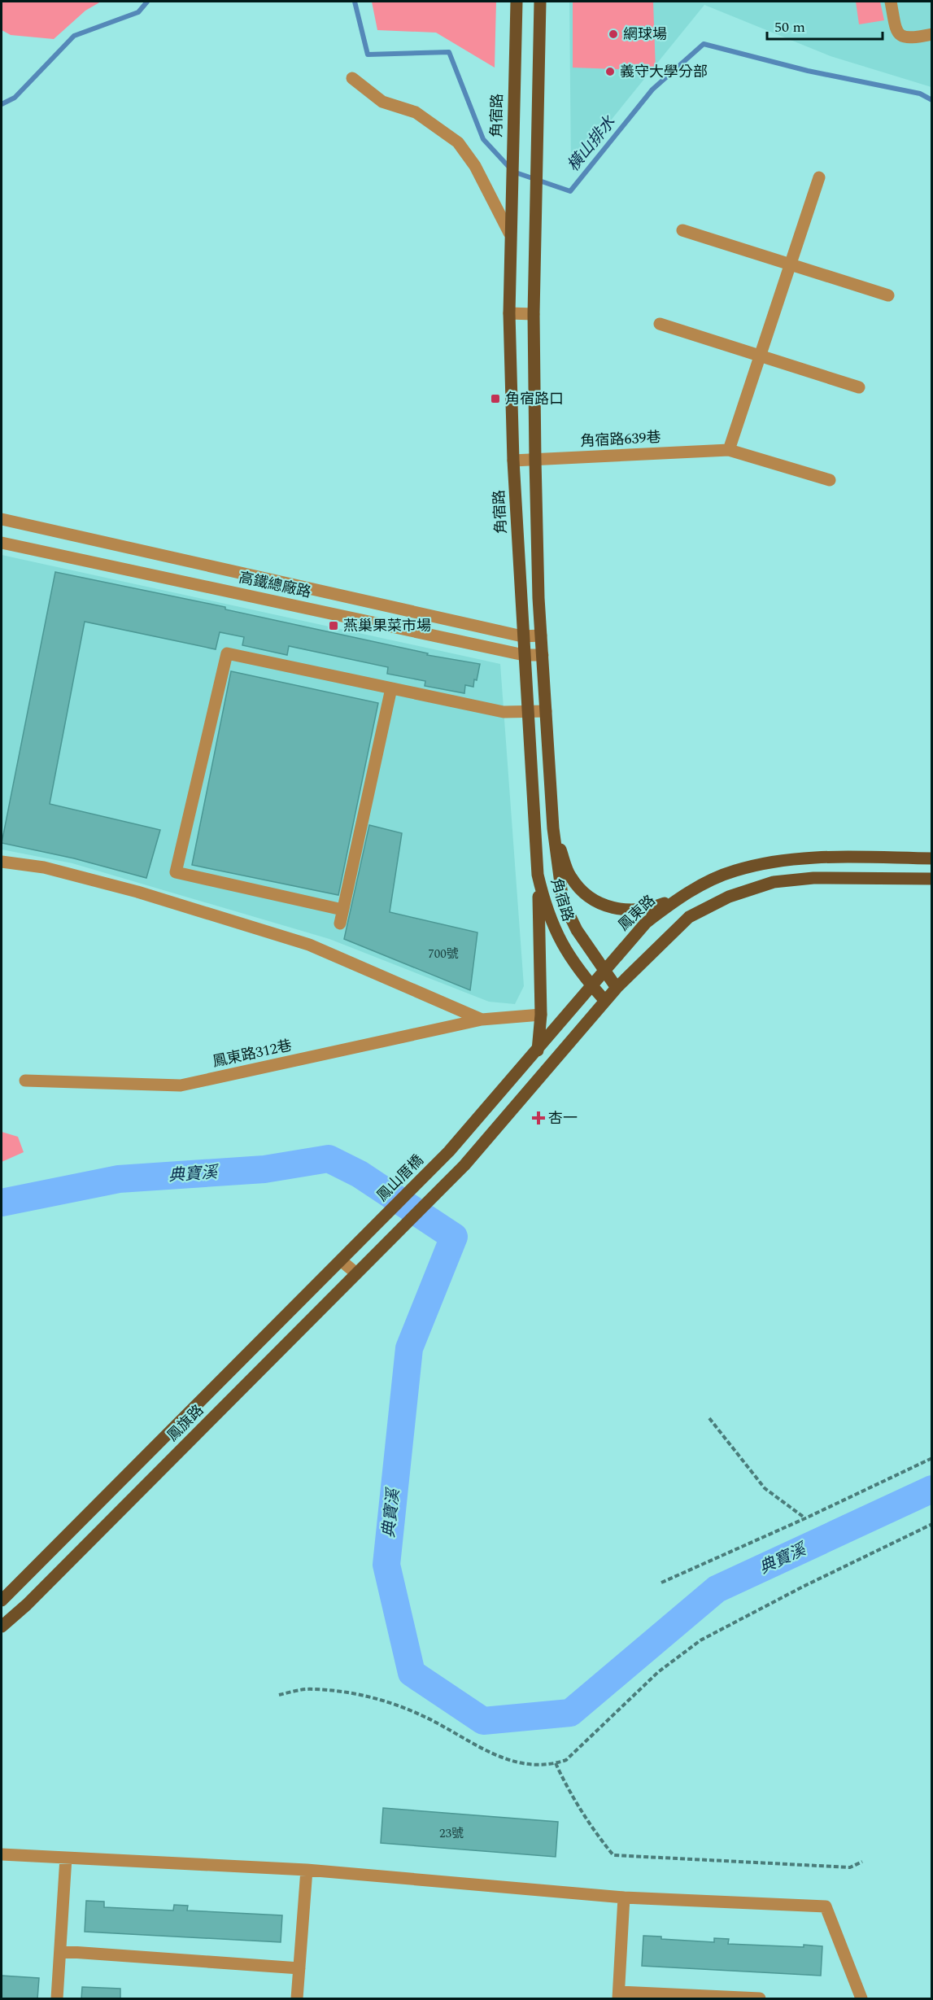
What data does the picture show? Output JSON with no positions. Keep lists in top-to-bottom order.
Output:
{
  "streets": {
    "main road": [
      "角宿路",
      "鳳東路",
      "鳳山厝橋",
      "鳳旗路"
    ],
    "street": ["角宿路639巷", "高鐵總廠路", "鳳東路312巷"]
  },
  "crossings": [
    ["角宿路", "角宿路639巷"],
    ["角宿路", "高鐵總廠路"],
    ["角宿路", "鳳東路"],
    ["角宿路", "鳳旗路"],
    ["鳳東路", "鳳山厝橋"],
    ["鳳山厝橋", "鳳旗路"]
  ],
  "water": ["橫山排水", "典寶溪"],
  "places": {
    "other": ["網球場", "義守大學分部"],
    "transit": ["角宿路口", "燕巢果菜市場"],
    "health": ["杏一"]
  },
  "house_numbers": ["700號", "23號"],
  "scale_bar": "50 m"
}
